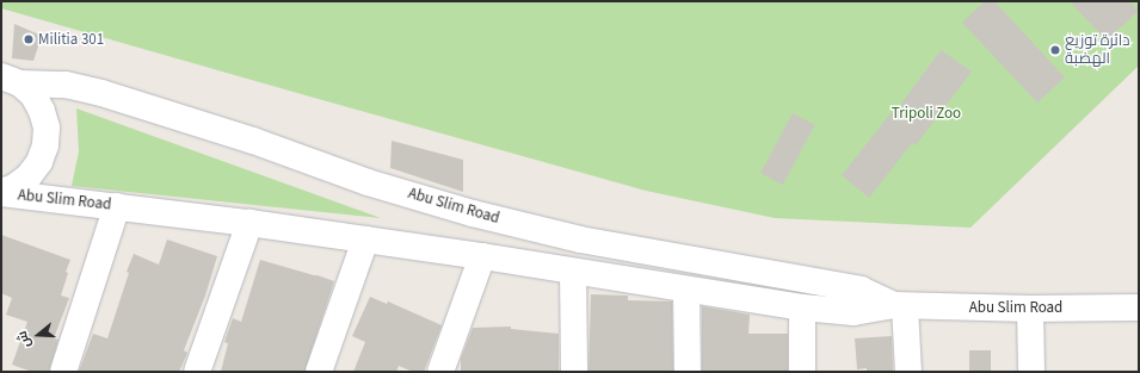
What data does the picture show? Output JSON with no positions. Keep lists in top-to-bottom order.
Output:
{
  "streets": {
    "main road": ["Abu Slim Road"]
  },
  "parks": ["Tripoli Zoo"],
  "places": ["Militia 301", "دائرة توزيع الهضبة"],
  "north": "left"
}
